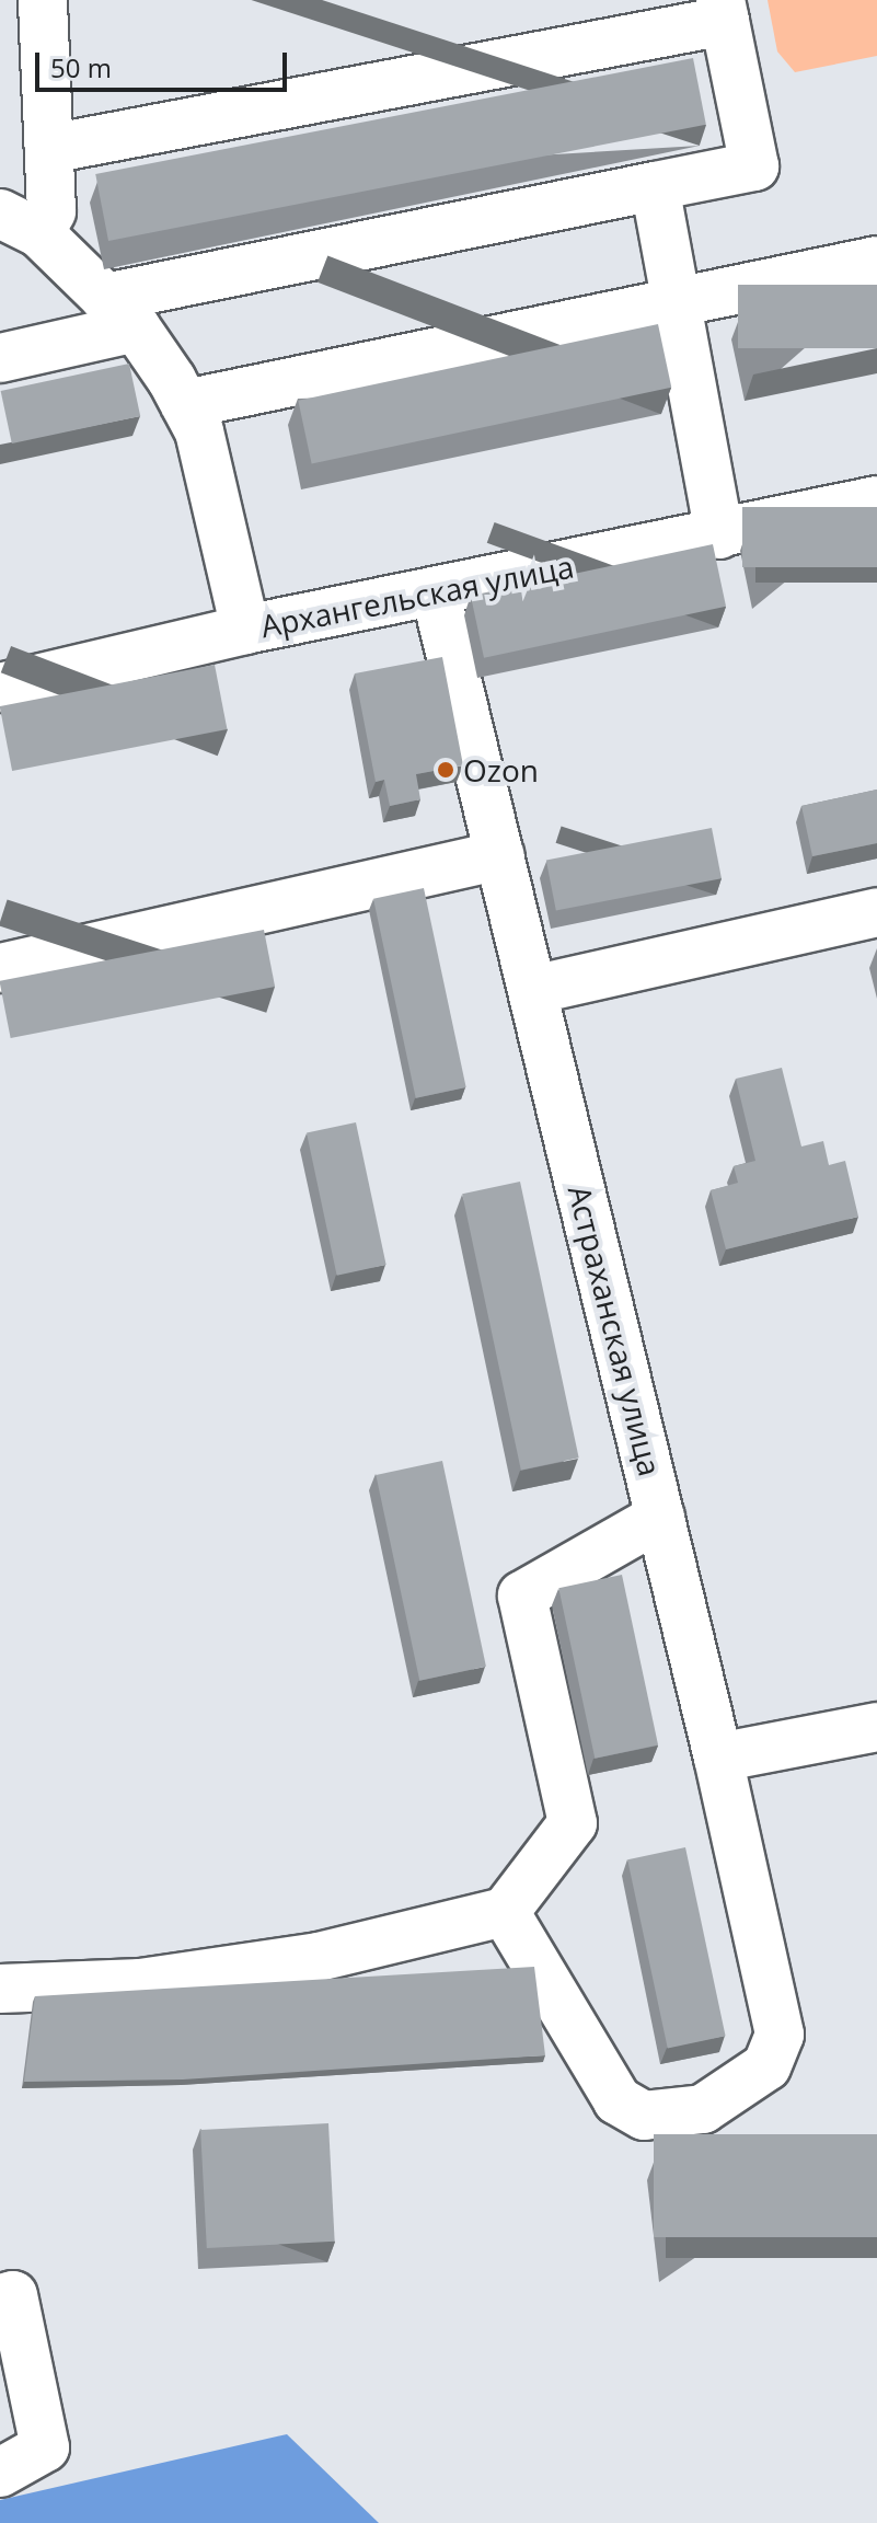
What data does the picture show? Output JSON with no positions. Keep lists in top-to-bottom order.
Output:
{
  "streets": {
    "street": ["Архангельская улица", "Астраханская улица"]
  },
  "crossings": [
    ["Архангельская улица", "Астраханская улица"]
  ],
  "places": ["Ozon"],
  "scale_bar": "50 m"
}
